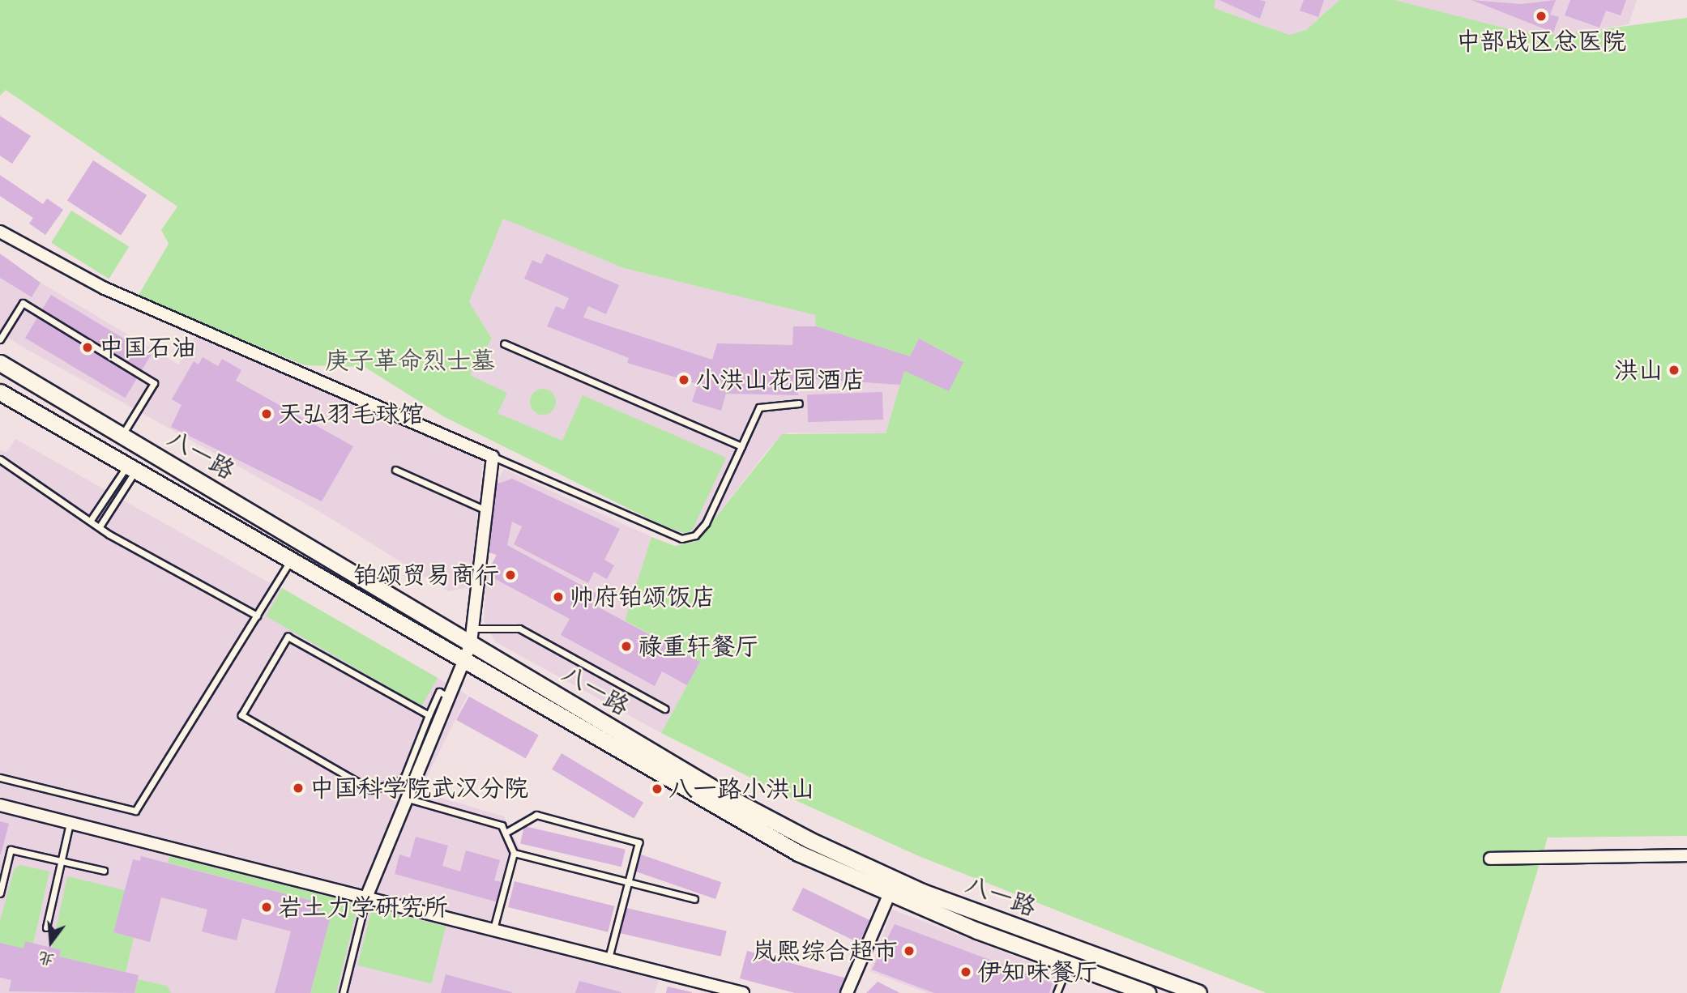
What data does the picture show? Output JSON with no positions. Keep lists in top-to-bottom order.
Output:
{
  "streets": {
    "main road": ["八一路"]
  },
  "parks": ["庚子革命烈士墓"],
  "places": [
    "中部战区总医院",
    "中国石油",
    "洪山",
    "小洪山花园酒店",
    "天弘羽毛球馆",
    "铂颂贸易商行",
    "帅府铂颂饭店",
    "禄重轩餐厅",
    "中国科学院武汉分院",
    "八一路小洪山",
    "岩土力学研究所",
    "岚熙综合超市",
    "伊知味餐厅"
  ],
  "north": "bottom"
}
